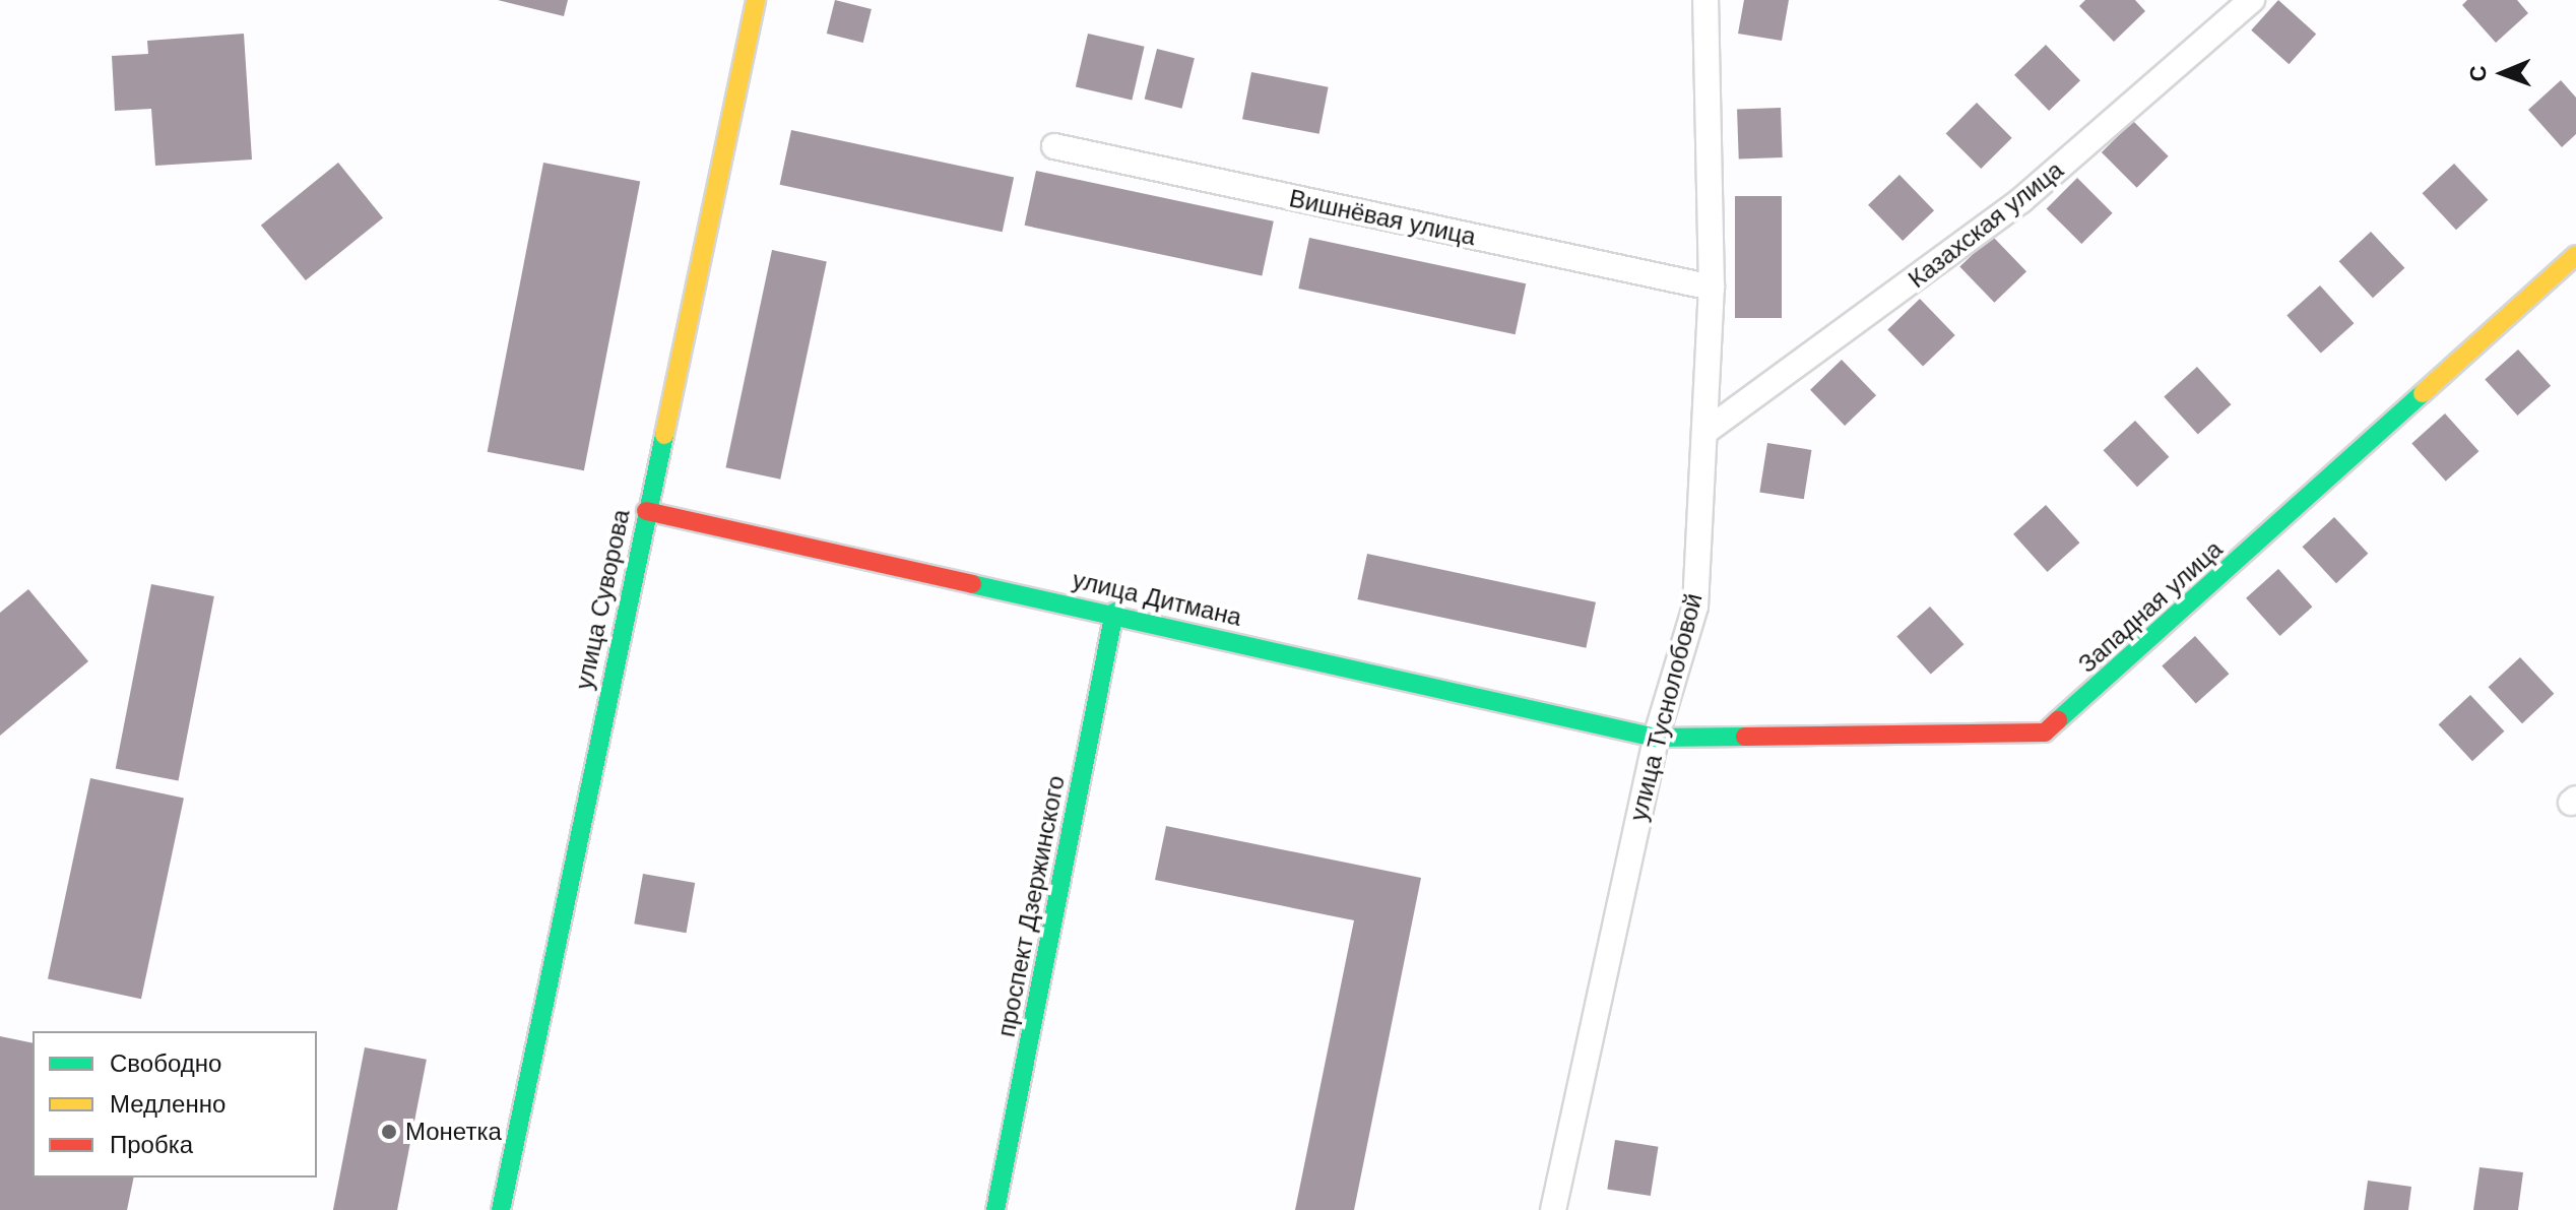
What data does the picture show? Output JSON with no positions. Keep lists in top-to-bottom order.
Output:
{
  "streets": {
    "street": [
      "Вишнёвая улица",
      "Казахская улица",
      "улица Дитмана",
      "улица Суворова",
      "Западная улица",
      "улица Туснолобовой",
      "проспект Дзержинского"
    ]
  },
  "crossings": [
    ["Вишнёвая улица", "улица Туснолобовой"],
    ["Казахская улица", "улица Туснолобовой"],
    ["улица Дитмана", "улица Суворова"],
    ["улица Дитмана", "Западная улица"],
    ["улица Дитмана", "улица Туснолобовой"],
    ["улица Дитмана", "проспект Дзержинского"],
    ["Западная улица", "улица Туснолобовой"]
  ],
  "places": ["Монетка"],
  "legend": ["Свободно", "Медленно", "Пробка"],
  "north": "left"
}
